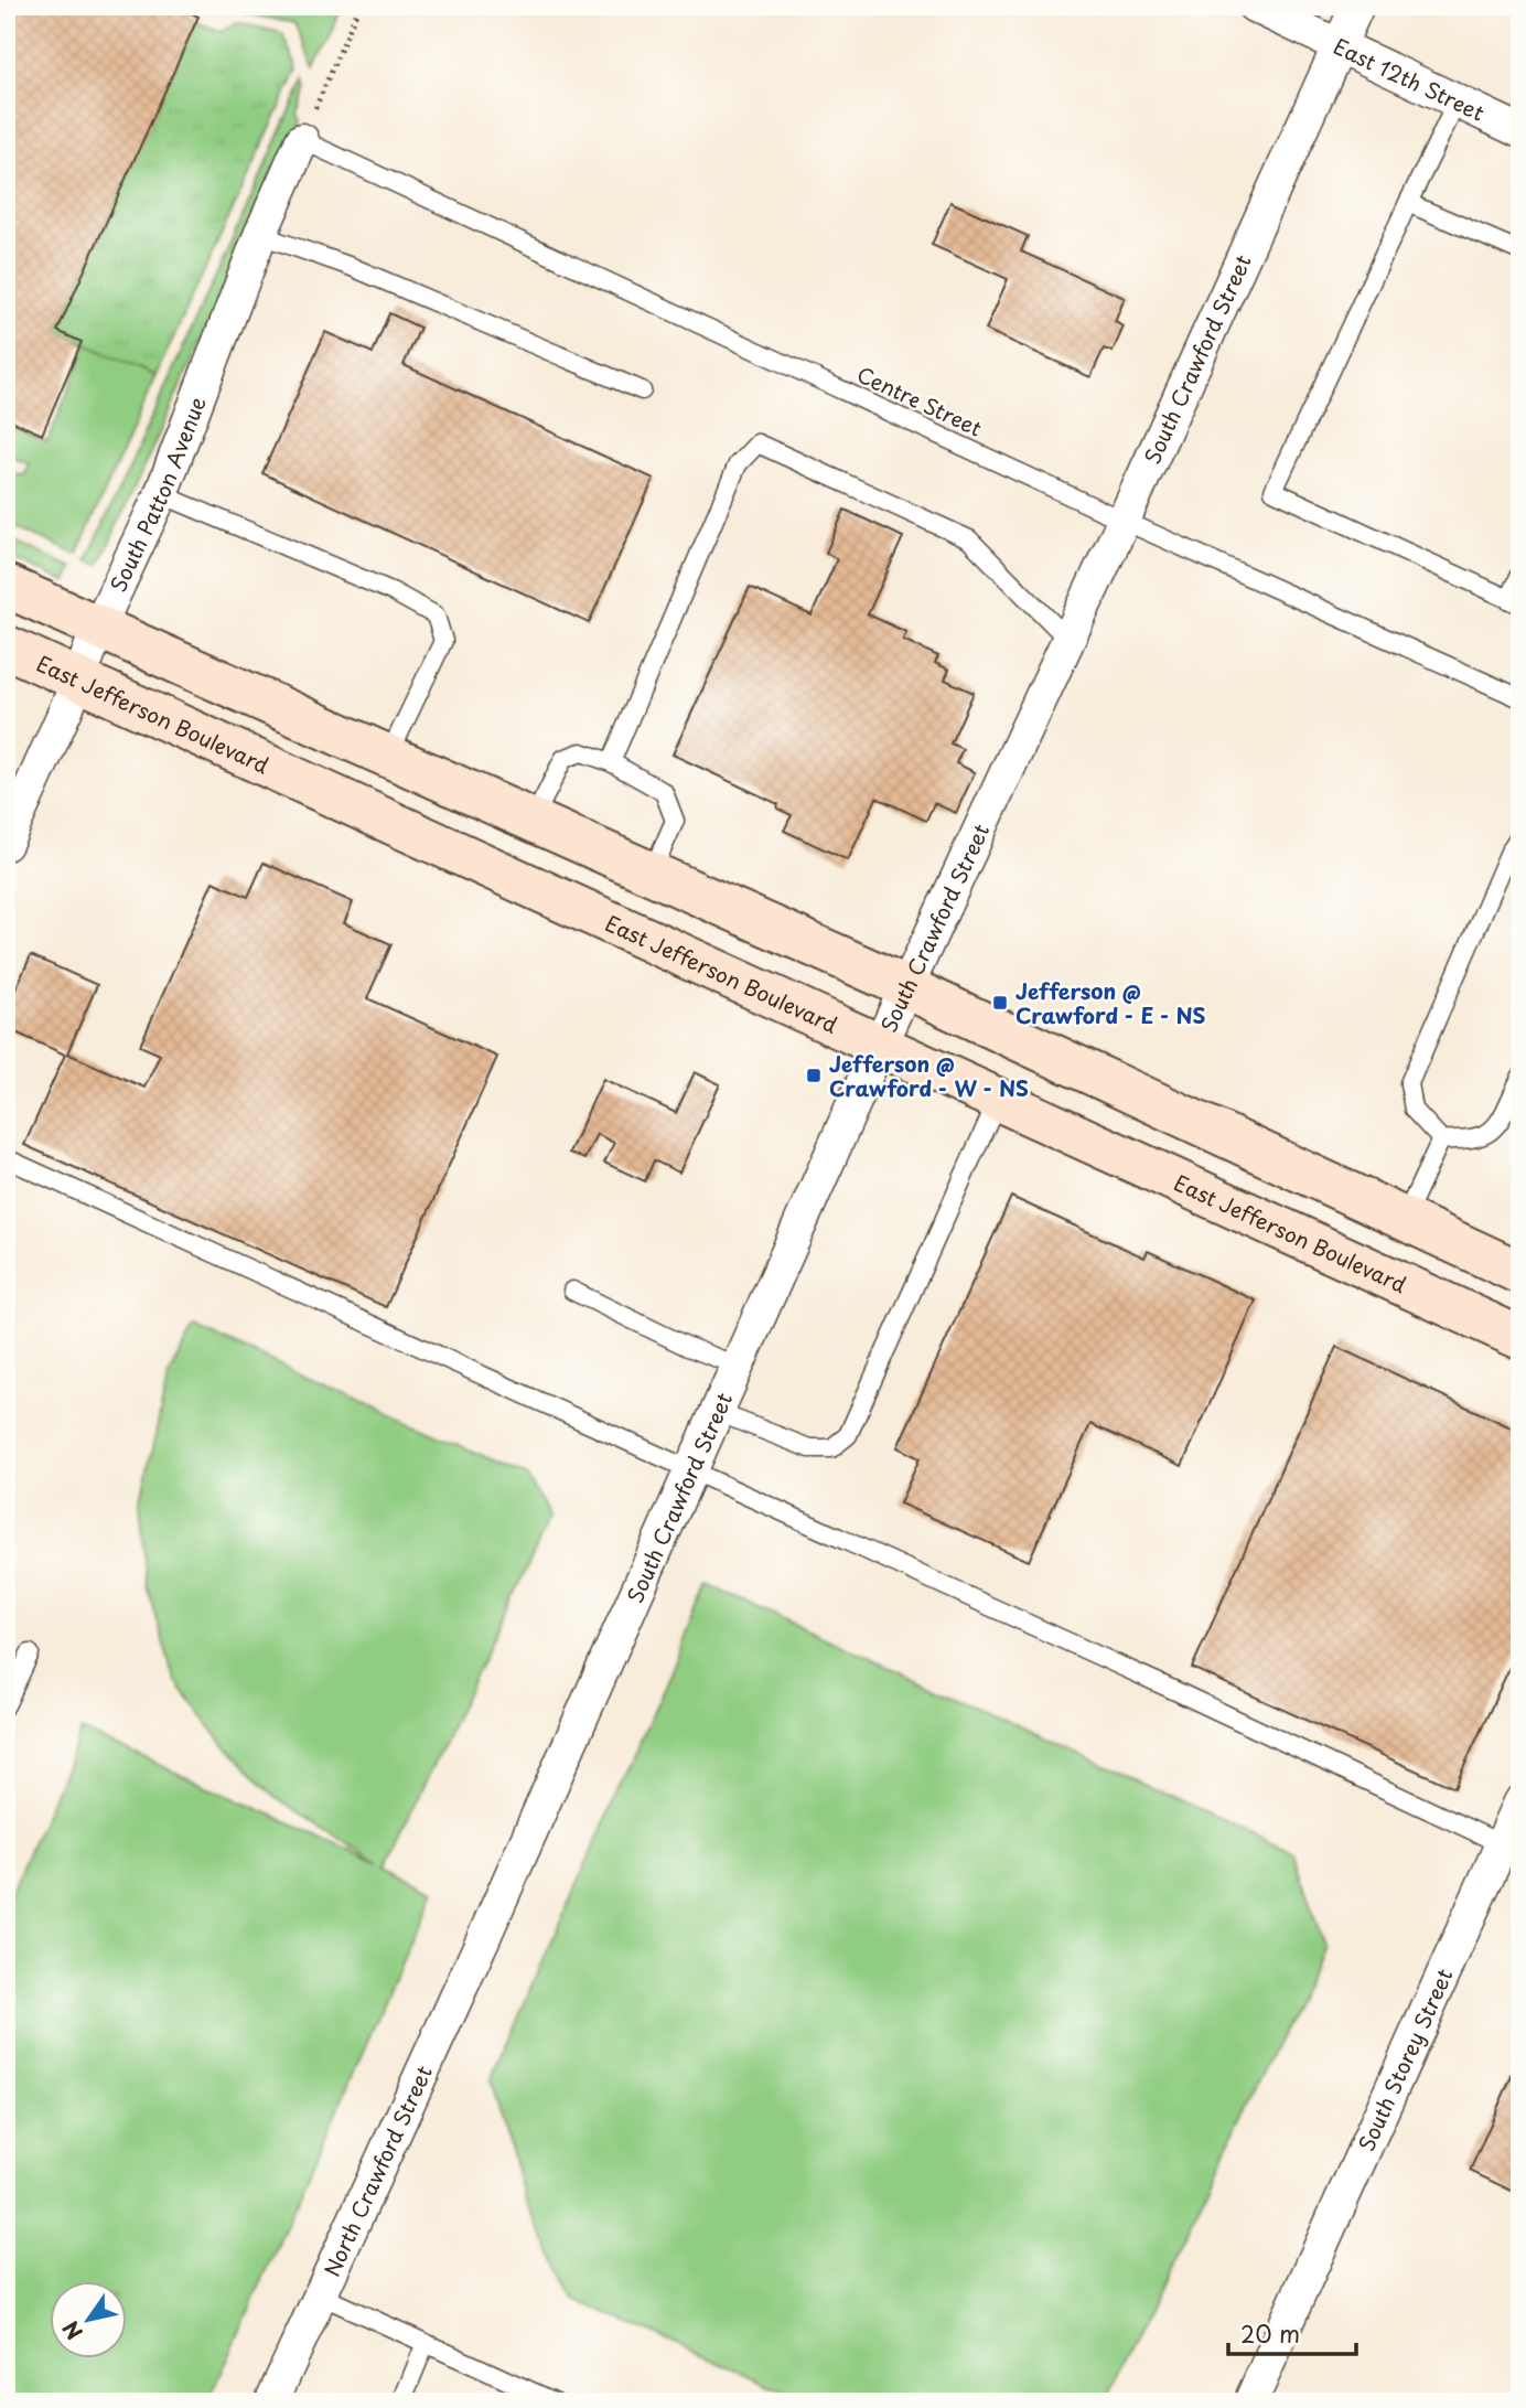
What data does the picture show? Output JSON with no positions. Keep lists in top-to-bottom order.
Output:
{
  "streets": {
    "main road": ["East Jefferson Boulevard"],
    "street": [
      "East 12th Street",
      "South Crawford Street",
      "South Patton Avenue",
      "South Storey Street",
      "North Crawford Street"
    ],
    "lane": ["Centre Street"]
  },
  "crossings": [
    ["East 12th Street", "South Crawford Street"],
    ["South Crawford Street", "Centre Street"],
    ["South Crawford Street", "East Jefferson Boulevard"],
    ["South Crawford Street", "North Crawford Street"],
    ["Centre Street", "South Patton Avenue"],
    ["South Patton Avenue", "East Jefferson Boulevard"]
  ],
  "places": {
    "transit": ["Jefferson @ Crawford - E - NS", "Jefferson @ Crawford - W - NS"]
  },
  "scale_bar": "20 m",
  "north": "bottom left"
}
